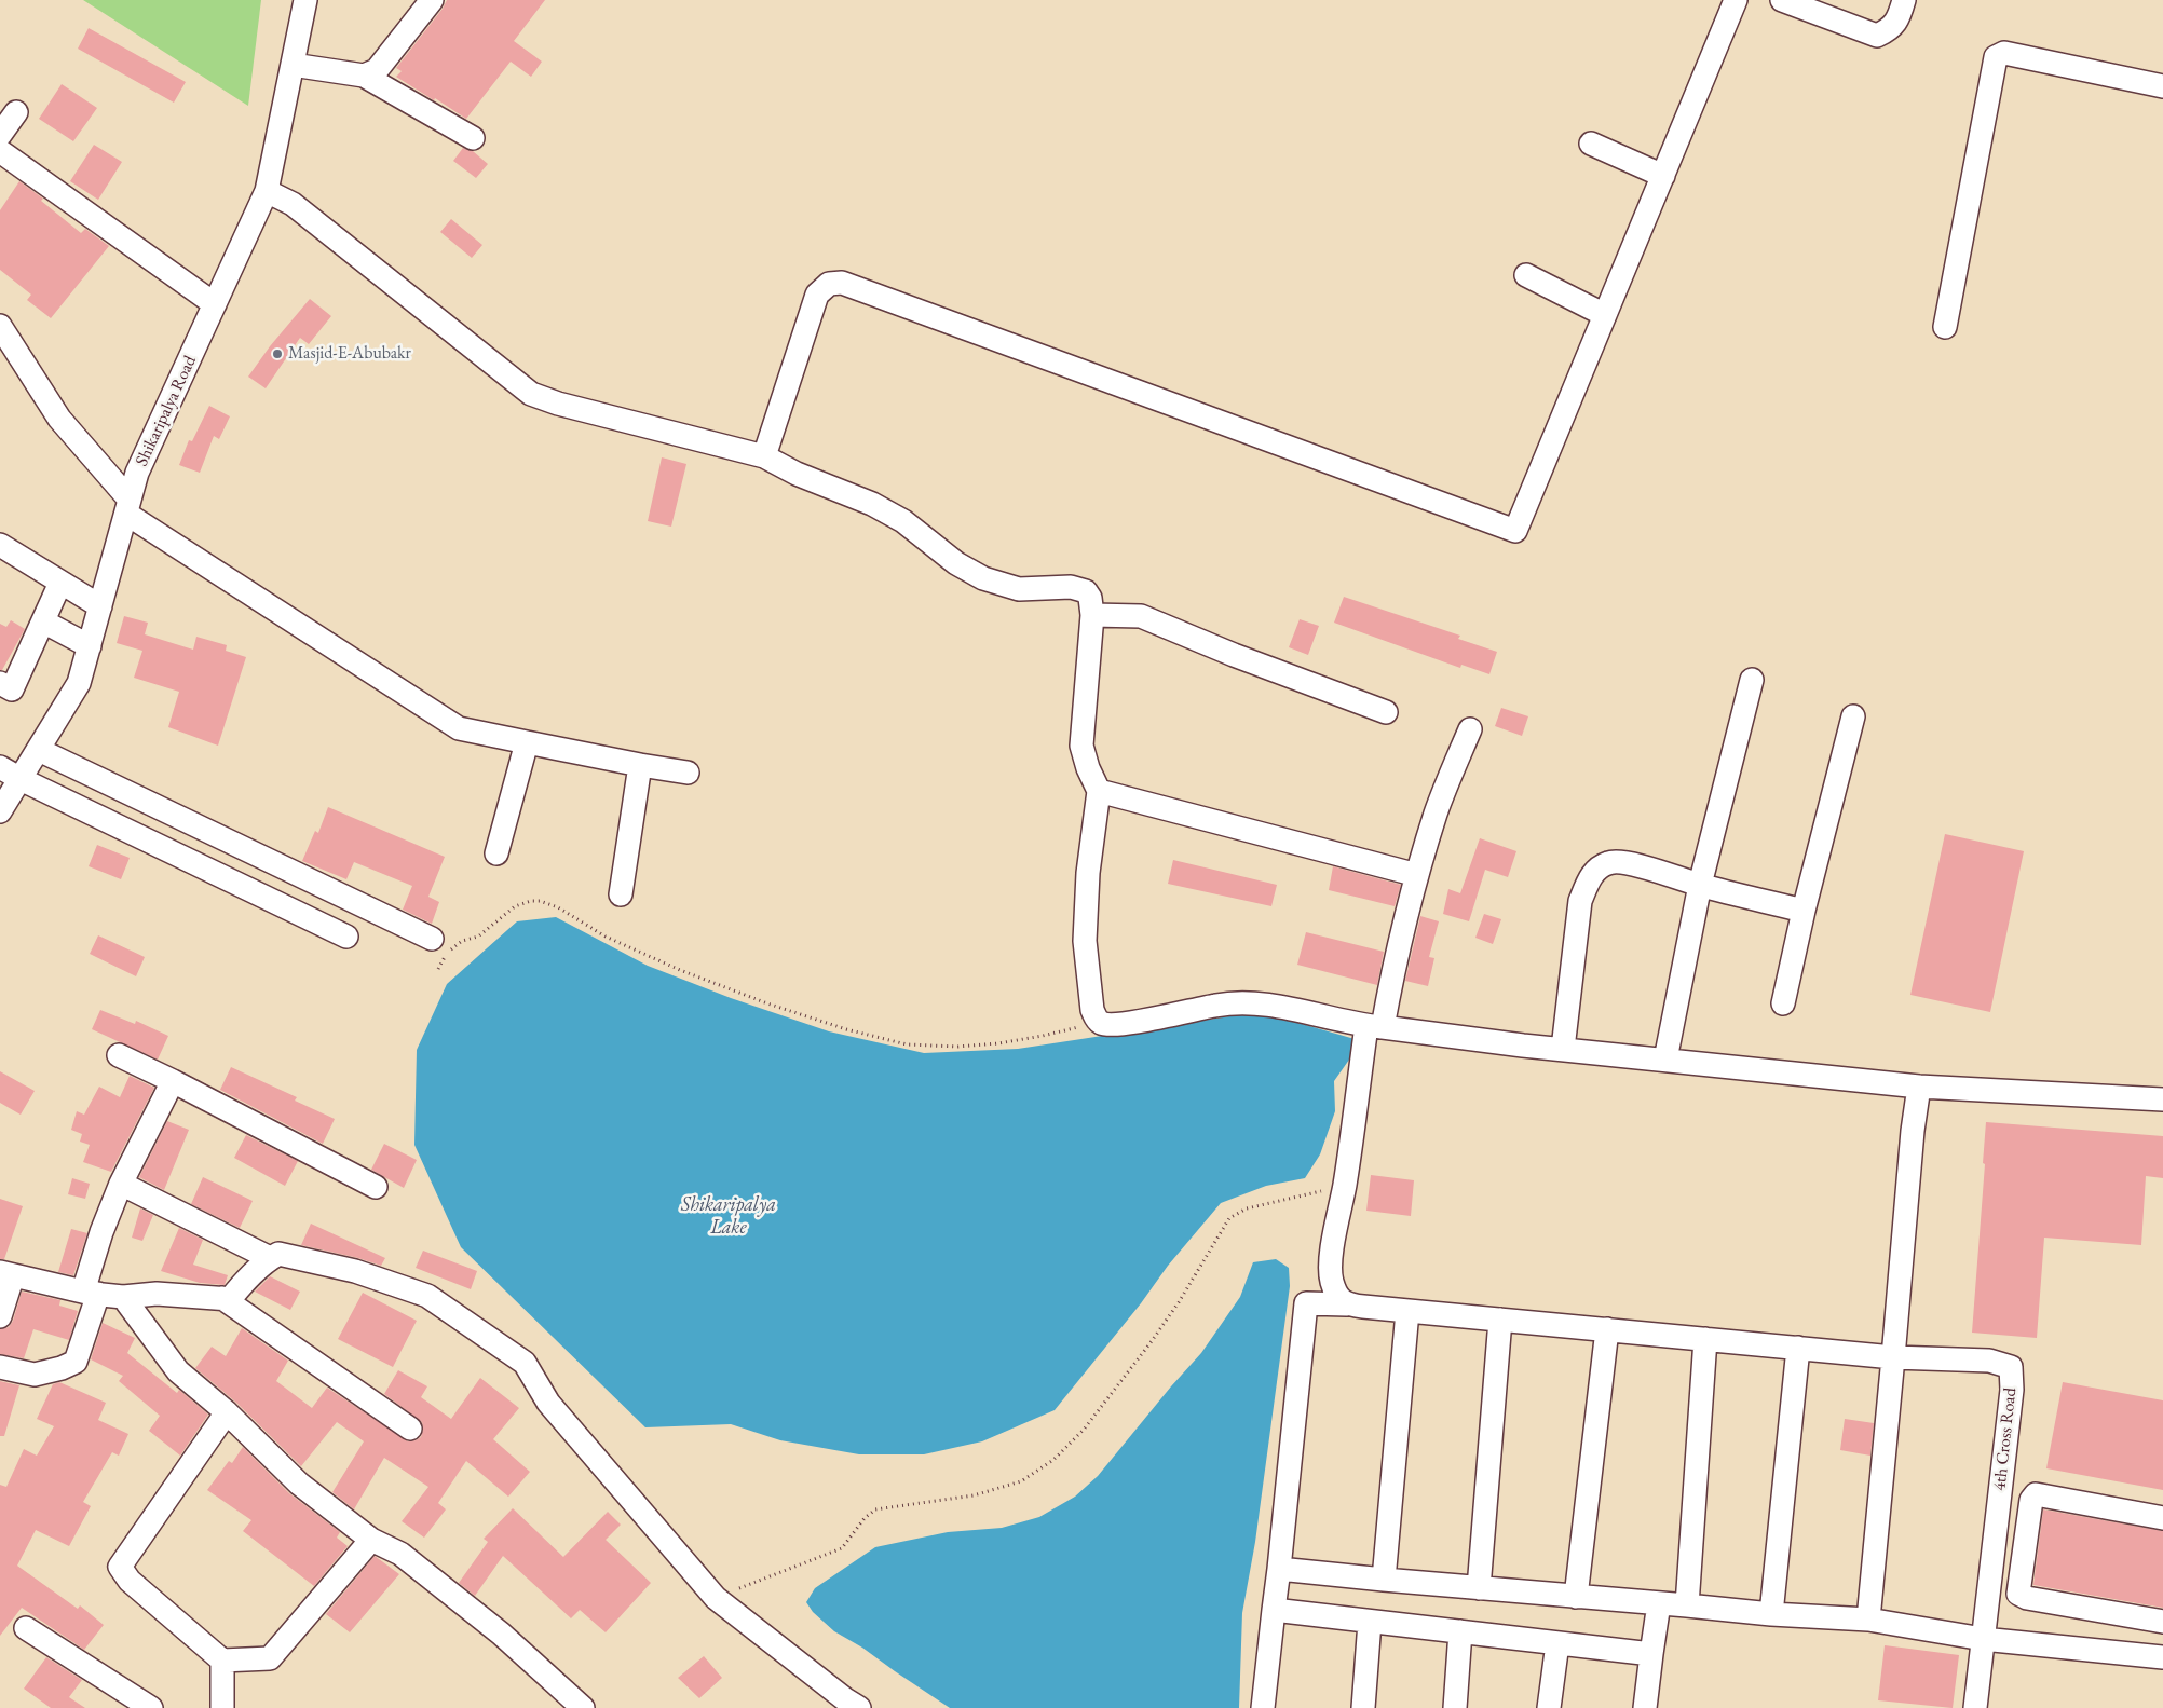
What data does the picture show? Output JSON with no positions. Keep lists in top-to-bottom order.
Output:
{
  "streets": {
    "street": ["Shikaripalya Road", "4th Cross Road"]
  },
  "water": ["Shikaripalya Lake"],
  "places": ["Masjid-E-Abubakr"]
}
